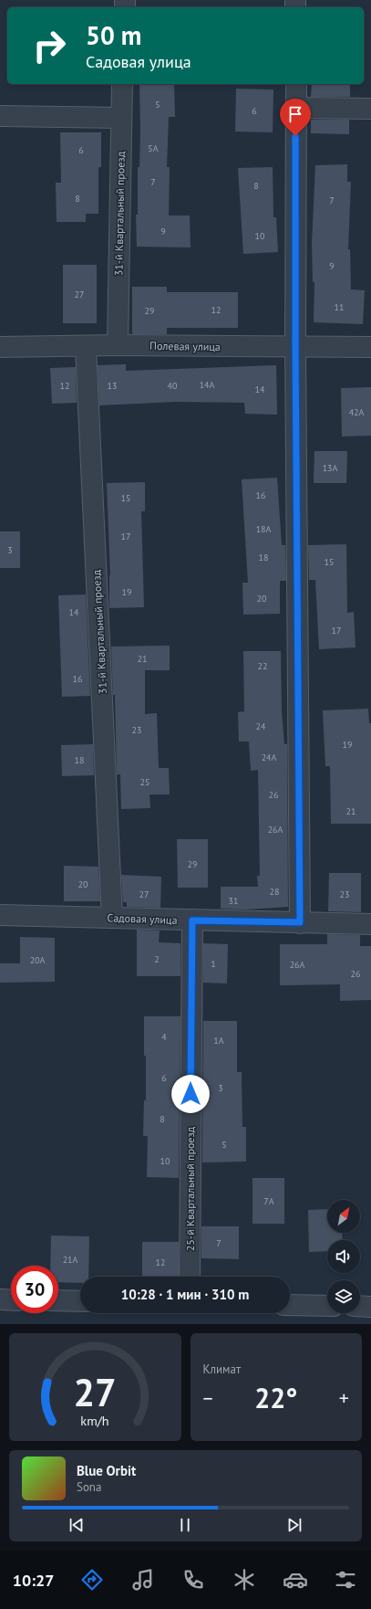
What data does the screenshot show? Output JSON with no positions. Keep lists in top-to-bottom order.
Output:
{
  "streets": {
    "street": [
      "31-й Квартальный проезд",
      "Полевая улица",
      "Садовая улица",
      "25-й Квартальный проезд"
    ]
  },
  "crossings": [
    ["31-й Квартальный проезд", "Полевая улица"],
    ["31-й Квартальный проезд", "Садовая улица"],
    ["Садовая улица", "25-й Квартальный проезд"]
  ],
  "house_numbers": [
    "5",
    "6",
    "5А",
    "6",
    "7",
    "8",
    "8",
    "7",
    "9",
    "10",
    "9",
    "27",
    "11",
    "12",
    "29",
    "14А",
    "12",
    "13",
    "40",
    "14",
    "42А",
    "13А",
    "16",
    "15",
    "18А",
    "17",
    "3",
    "18",
    "15",
    "19",
    "20",
    "14",
    "17",
    "21",
    "22",
    "16",
    "24",
    "23",
    "19",
    "24А",
    "18",
    "25",
    "26",
    "21",
    "26А",
    "29",
    "20",
    "28",
    "27",
    "23",
    "31",
    "2",
    "20А",
    "1",
    "26А",
    "26",
    "4",
    "1А",
    "6",
    "3",
    "8",
    "5",
    "10",
    "7А",
    "7",
    "21А",
    "12"
  ],
  "north": "top right",
  "page": {
    "turn": ["50 m", "Садовая улица"],
    "limit": "30",
    "trip": "10:28 · 1 мин · 310 m",
    "tile": "Климат",
    "heat": ["−", "22°", "+"],
    "song": ["Blue Orbit", "Sona"],
    "tabs": "10:27",
    "gauge": ["27", "km/h"]
  }
}
